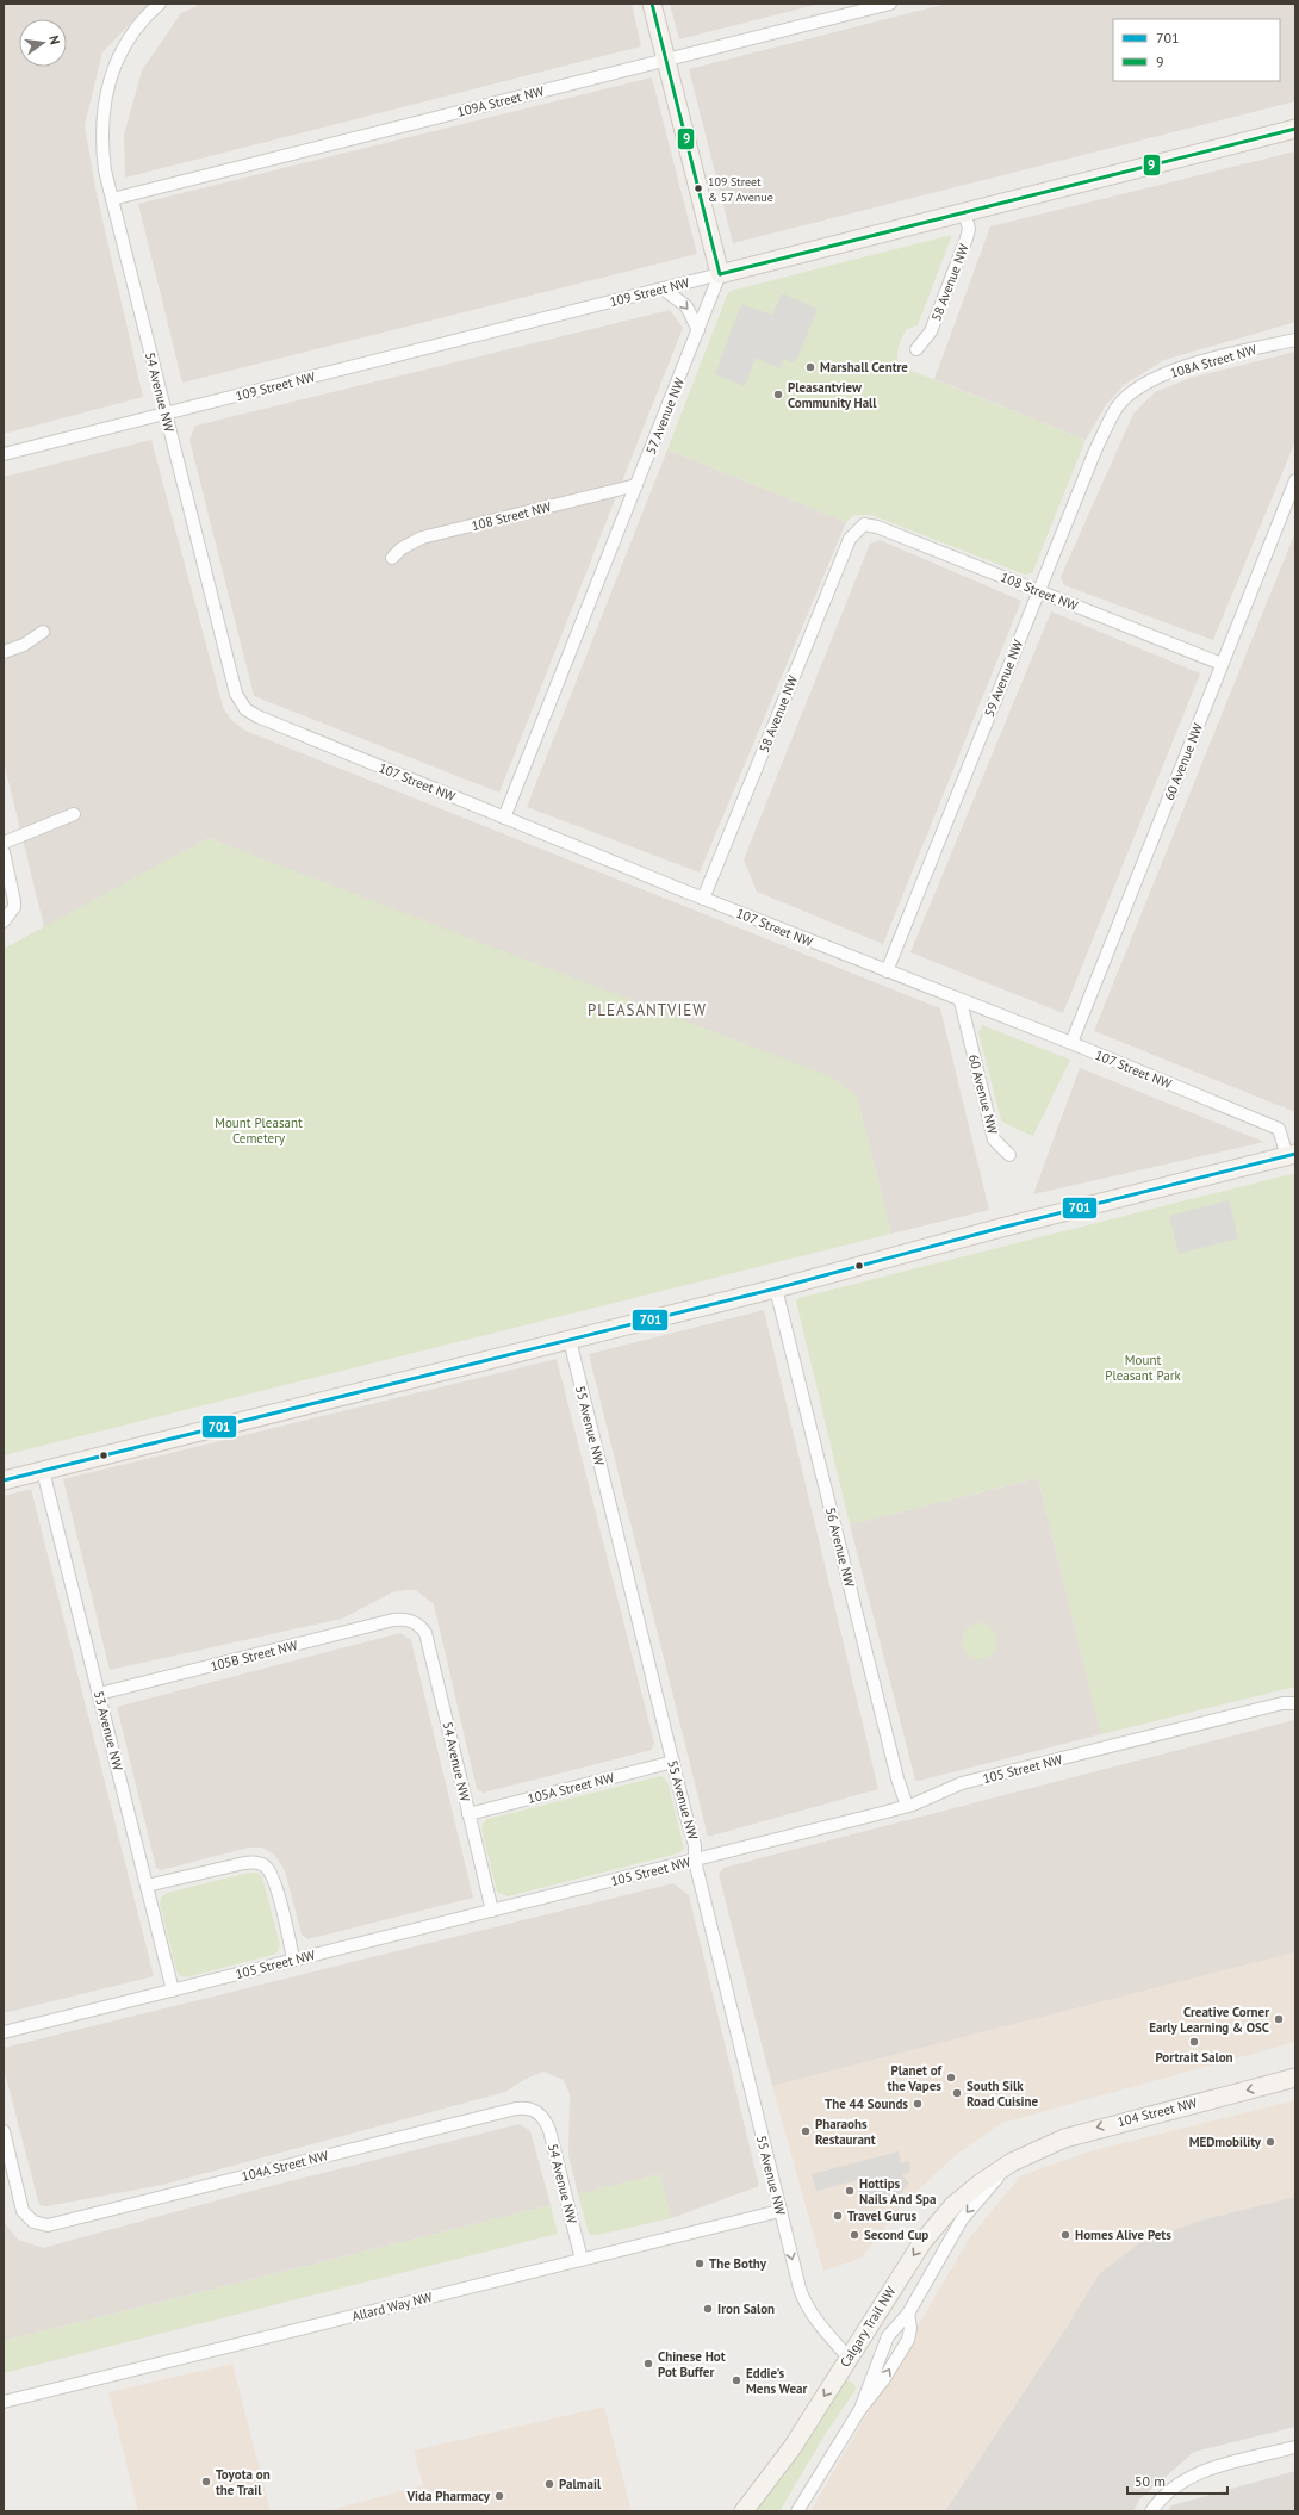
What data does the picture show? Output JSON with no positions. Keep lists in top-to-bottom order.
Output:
{
  "streets": {
    "street": [
      "109A Street NW",
      "58 Avenue NW",
      "109 Street NW",
      "108A Street NW",
      "54 Avenue NW",
      "57 Avenue NW",
      "108 Street NW",
      "59 Avenue NW",
      "60 Avenue NW",
      "107 Street NW",
      "55 Avenue NW",
      "56 Avenue NW",
      "105B Street NW",
      "53 Avenue NW",
      "105 Street NW",
      "105A Street NW",
      "104 Street NW",
      "104A Street NW",
      "Allard Way NW",
      "Calgary Trail NW"
    ]
  },
  "crossings": [
    ["109A Street NW", "54 Avenue NW"],
    ["58 Avenue NW", "109 Street NW"],
    ["58 Avenue NW", "108 Street NW"],
    ["58 Avenue NW", "107 Street NW"],
    ["109 Street NW", "54 Avenue NW"],
    ["109 Street NW", "57 Avenue NW"],
    ["108A Street NW", "59 Avenue NW"],
    ["54 Avenue NW", "107 Street NW"],
    ["54 Avenue NW", "105B Street NW"],
    ["54 Avenue NW", "105 Street NW"],
    ["54 Avenue NW", "105A Street NW"],
    ["54 Avenue NW", "104A Street NW"],
    ["54 Avenue NW", "Allard Way NW"],
    ["57 Avenue NW", "108 Street NW"],
    ["57 Avenue NW", "107 Street NW"],
    ["108 Street NW", "59 Avenue NW"],
    ["108 Street NW", "60 Avenue NW"],
    ["59 Avenue NW", "107 Street NW"],
    ["60 Avenue NW", "107 Street NW"],
    ["55 Avenue NW", "105 Street NW"],
    ["55 Avenue NW", "105A Street NW"],
    ["55 Avenue NW", "Allard Way NW"],
    ["55 Avenue NW", "Calgary Trail NW"],
    ["56 Avenue NW", "105 Street NW"],
    ["105B Street NW", "53 Avenue NW"],
    ["53 Avenue NW", "105 Street NW"],
    ["104 Street NW", "Calgary Trail NW"]
  ],
  "one_way": ["104 Street NW"],
  "districts": ["PLEASANTVIEW"],
  "parks": ["Mount Pleasant Cemetery", "Mount Pleasant Park"],
  "places": [
    "109 Street & 57 Avenue",
    "Marshall Centre",
    "Pleasantview Community Hall",
    "Creative Corner Early Learning & OSC",
    "Portrait Salon",
    "Planet of the Vapes",
    "South Silk Road Cuisine",
    "The 44 Sounds",
    "Pharaohs Restaurant",
    "MEDmobility",
    "Hottips Nails And Spa",
    "Travel Gurus",
    "Second Cup",
    "Homes Alive Pets",
    "The Bothy",
    "Iron Salon",
    "Chinese Hot Pot Buffer",
    "Eddie's Mens Wear",
    "Toyota on the Trail",
    "Palmail",
    "Vida Pharmacy"
  ],
  "lines": ["transit line 9", "transit line 701"],
  "legend": ["701", "9"],
  "scale_bar": "50 m",
  "north": "right"
}
